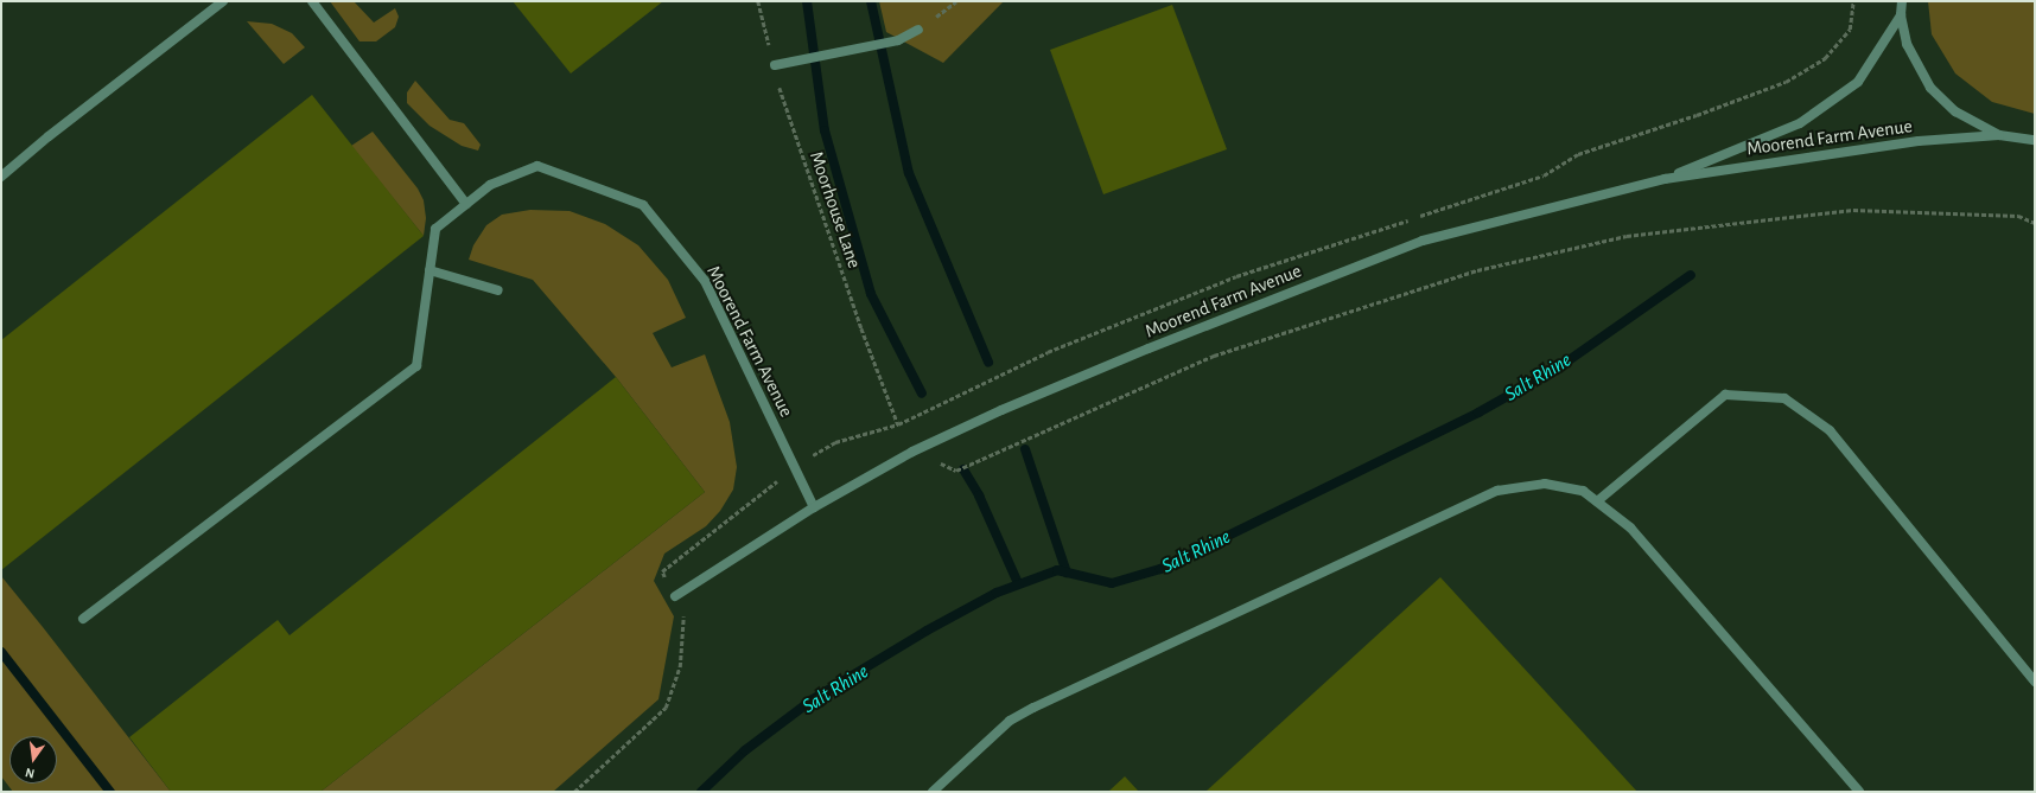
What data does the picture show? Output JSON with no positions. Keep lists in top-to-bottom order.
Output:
{
  "streets": {
    "street": ["Moorend Farm Avenue"],
    "path": ["Moorhouse Lane"]
  },
  "water": ["Salt Rhine"],
  "north": "bottom"
}
